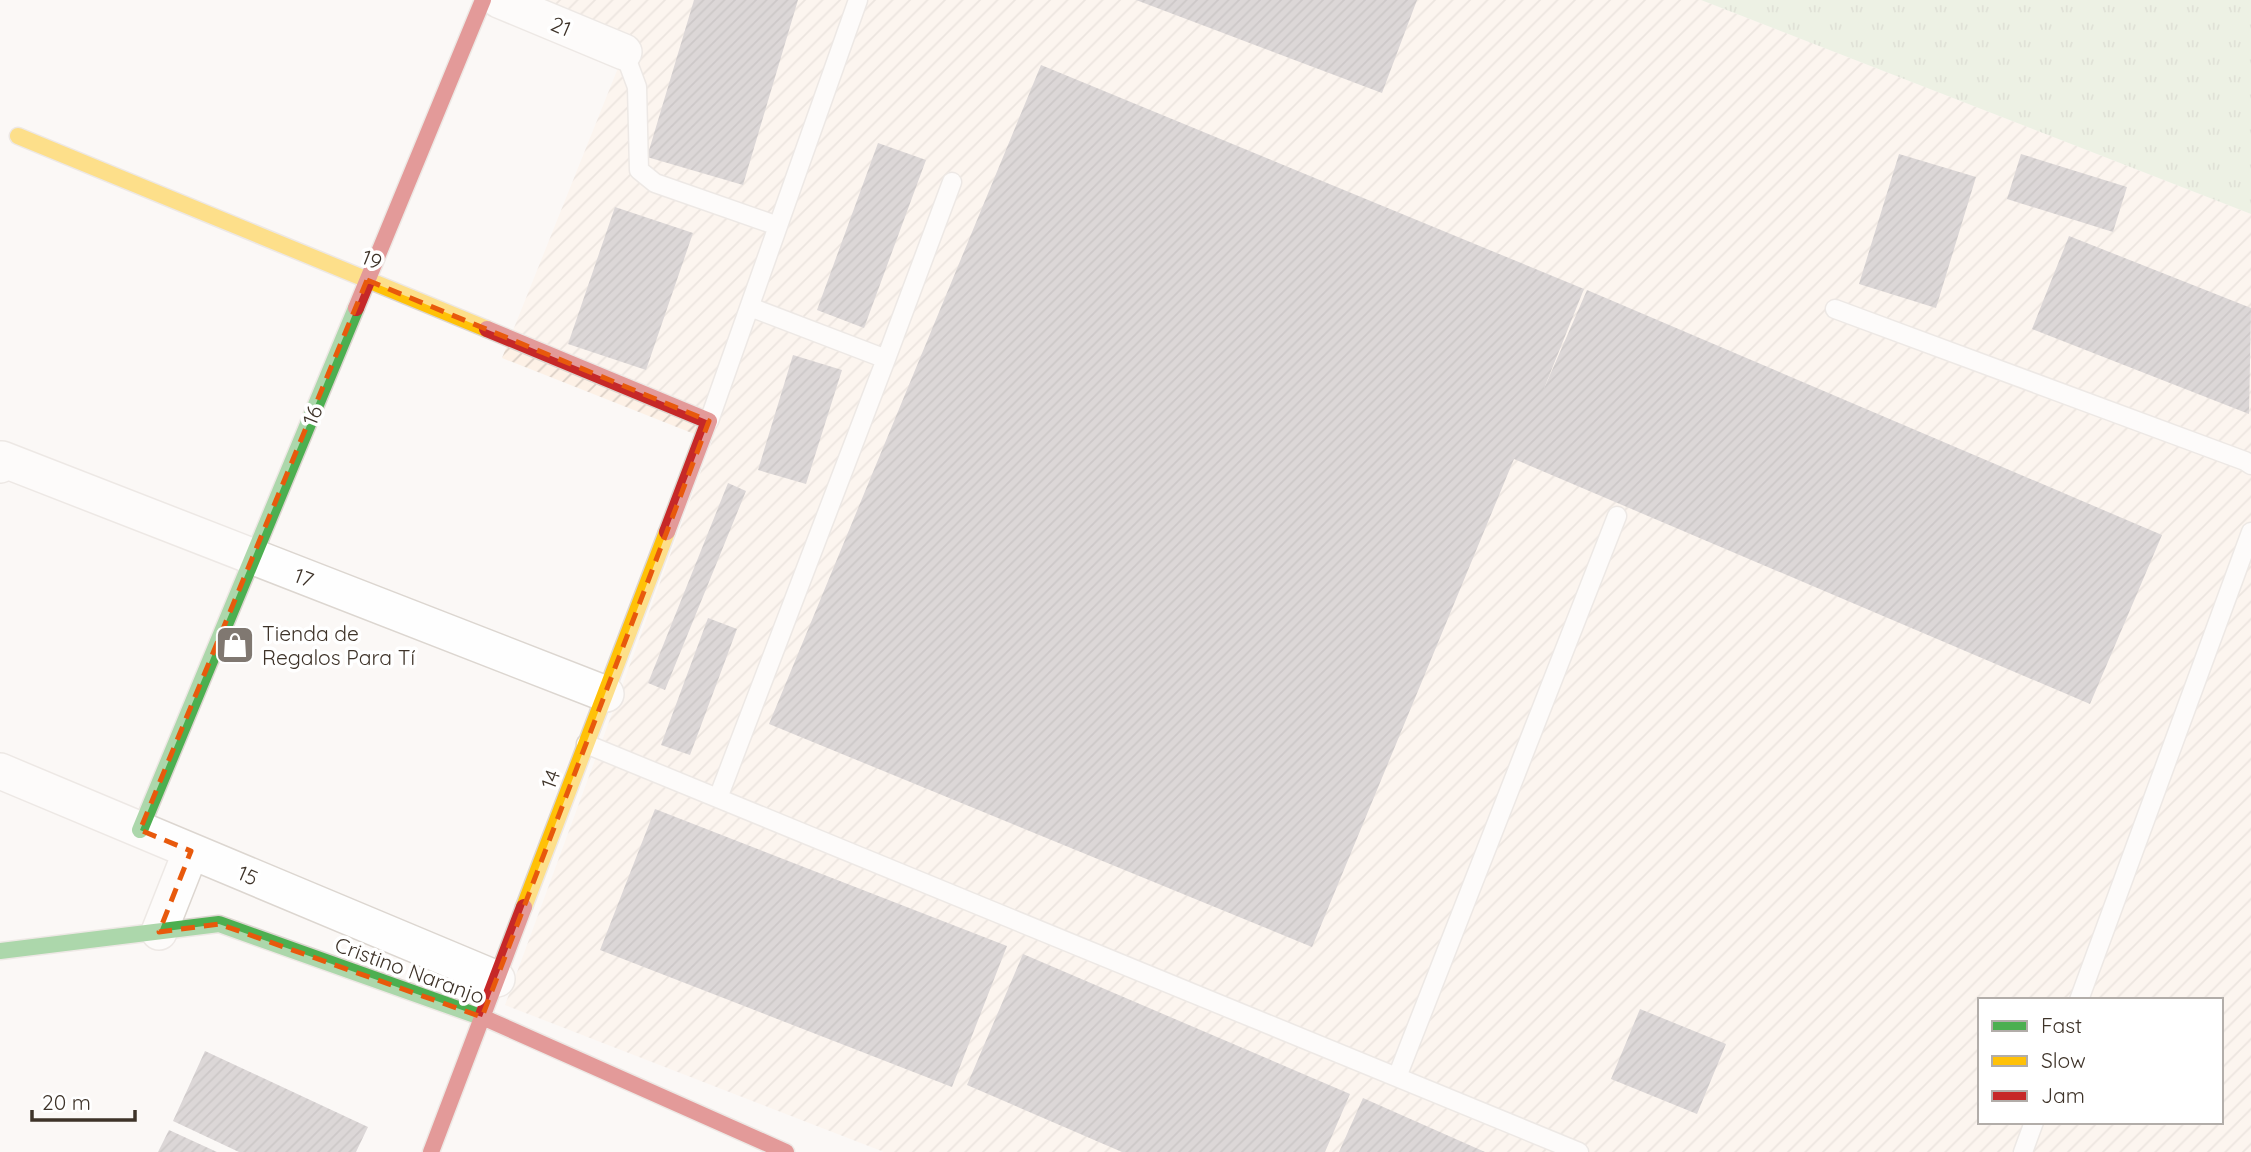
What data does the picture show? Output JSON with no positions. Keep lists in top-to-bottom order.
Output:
{
  "streets": {
    "street": [
      "21",
      "19",
      "16",
      "17",
      "14",
      "15",
      "Cristino Naranjo"
    ]
  },
  "crossings": [
    ["19", "16"],
    ["19", "14"],
    ["16", "17"],
    ["16", "15"],
    ["17", "14"],
    ["14", "15"],
    ["14", "Cristino Naranjo"]
  ],
  "places": {
    "shop": ["Tienda de Regalos Para Tí"]
  },
  "legend": ["Fast", "Slow", "Jam"],
  "scale_bar": "20 m"
}
